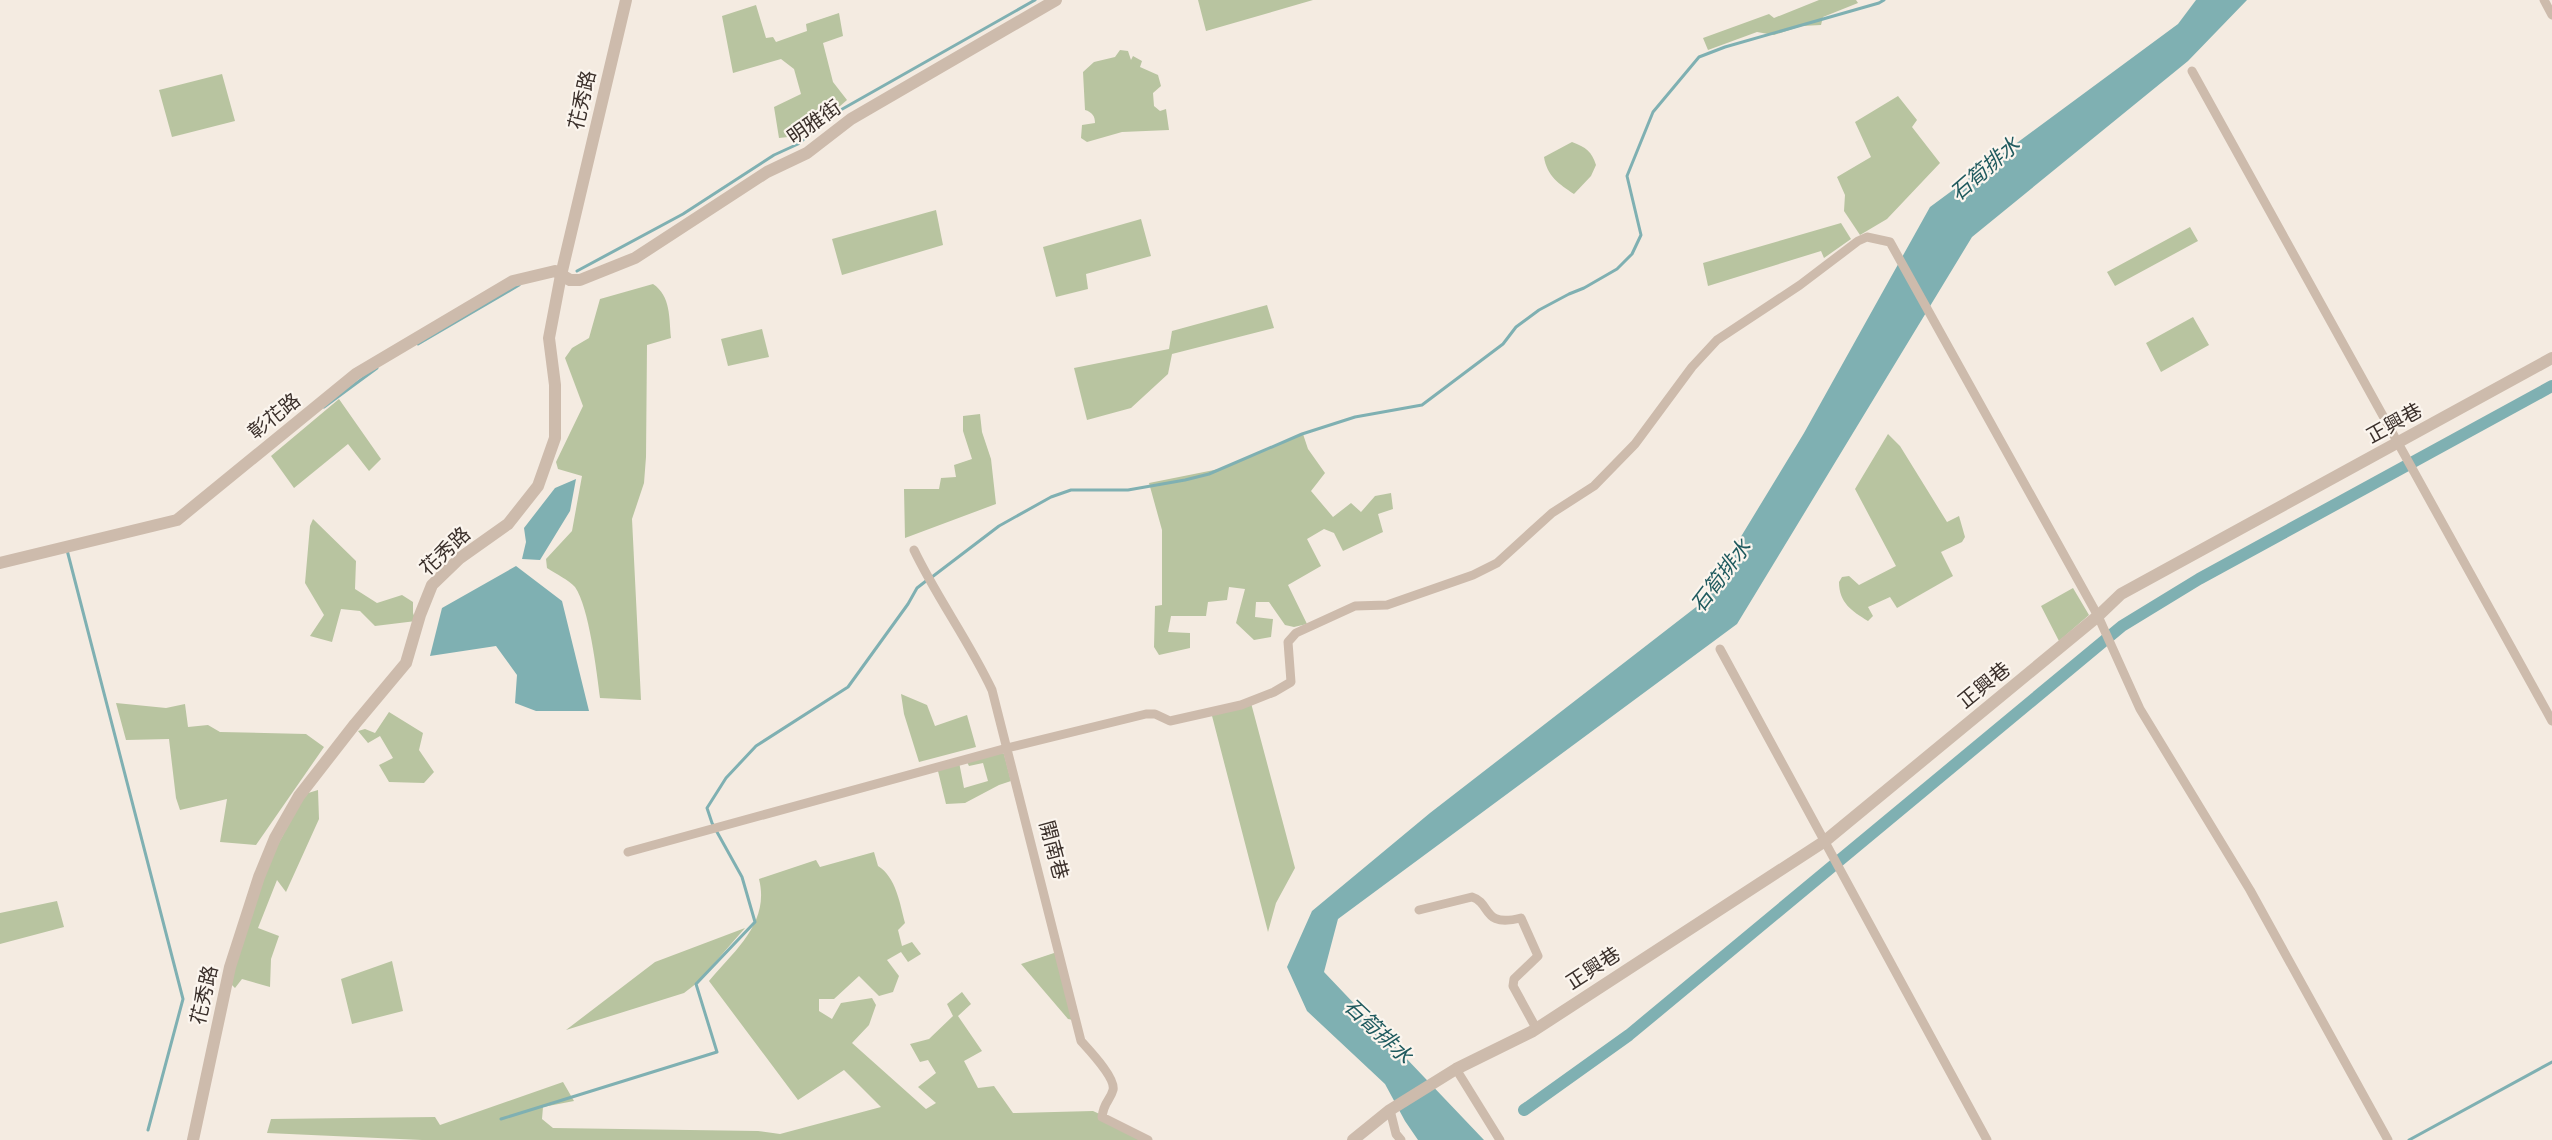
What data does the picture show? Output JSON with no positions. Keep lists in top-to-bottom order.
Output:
{
  "streets": {
    "street": [
      "花秀路",
      "明雅街",
      "彰花路",
      "正興巷",
      "開南巷"
    ]
  },
  "crossings": [
    ["花秀路", "明雅街"],
    ["花秀路", "彰花路"],
    ["明雅街", "彰花路"]
  ],
  "water": ["石筍排水"]
}
